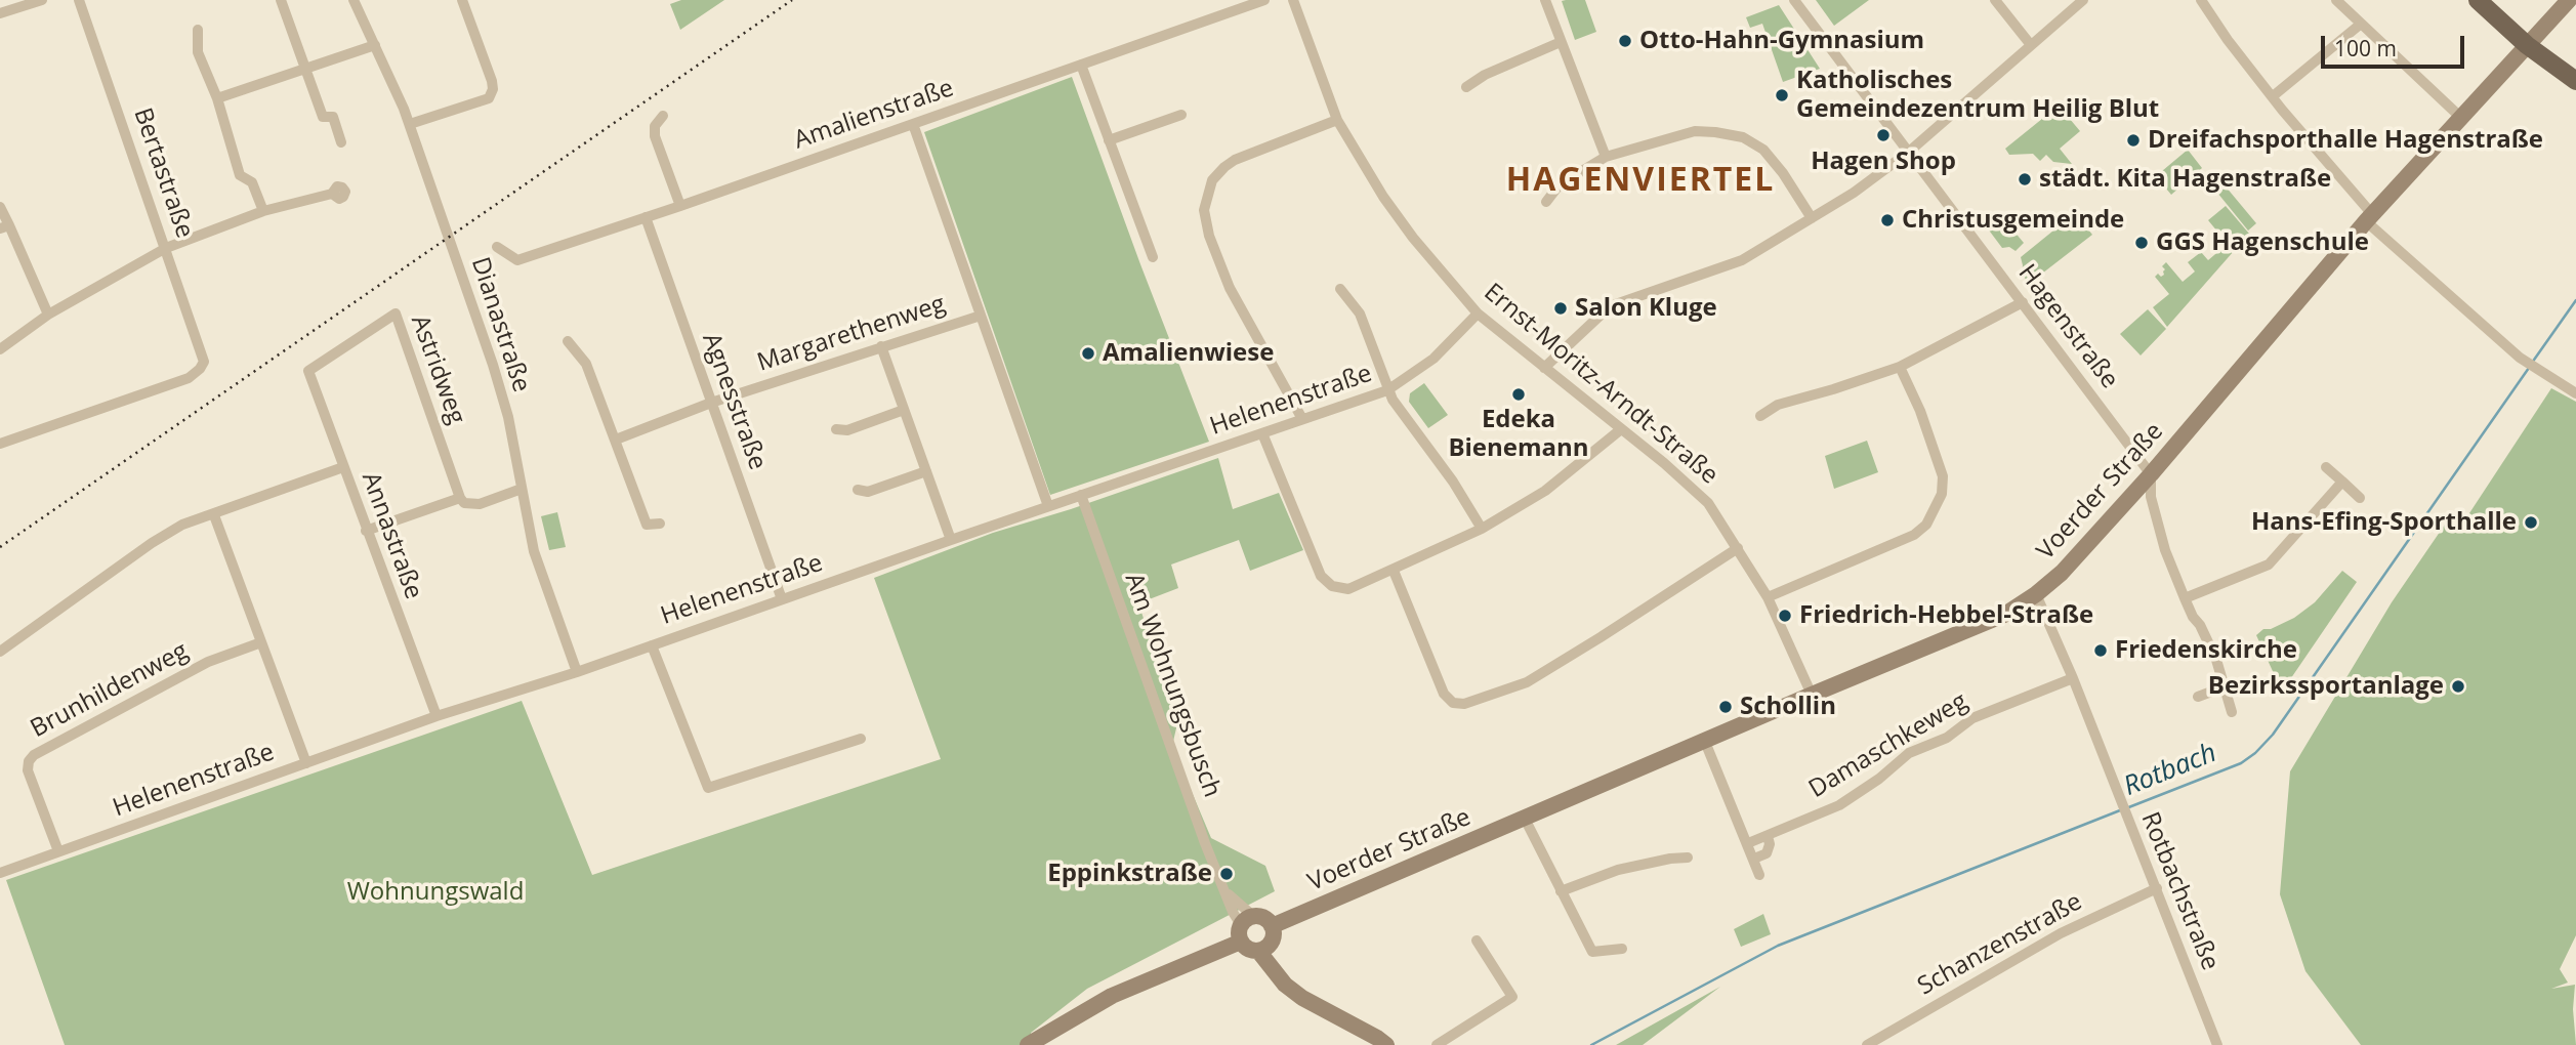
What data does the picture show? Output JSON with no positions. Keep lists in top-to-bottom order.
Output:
{
  "streets": {
    "main road": ["Voerder Straße"],
    "street": [
      "Amalienstraße",
      "Bertastraße",
      "Dianastraße",
      "Hagenstraße",
      "Margarethenweg",
      "Astridweg",
      "Ernst-Moritz-Arndt-Straße",
      "Helenenstraße",
      "Agnesstraße",
      "Annastraße",
      "Am Wohnungsbusch",
      "Brunhildenweg",
      "Damaschkeweg",
      "Rotbachstraße",
      "Schanzenstraße"
    ]
  },
  "crossings": [
    ["Amalienstraße", "Agnesstraße"],
    ["Dianastraße", "Helenenstraße"],
    ["Hagenstraße", "Voerder Straße"],
    ["Margarethenweg", "Agnesstraße"],
    ["Astridweg", "Annastraße"],
    ["Ernst-Moritz-Arndt-Straße", "Helenenstraße"],
    ["Ernst-Moritz-Arndt-Straße", "Voerder Straße"],
    ["Helenenstraße", "Agnesstraße"],
    ["Helenenstraße", "Annastraße"],
    ["Helenenstraße", "Am Wohnungsbusch"],
    ["Helenenstraße", "Brunhildenweg"],
    ["Voerder Straße", "Rotbachstraße"],
    ["Damaschkeweg", "Rotbachstraße"],
    ["Rotbachstraße", "Schanzenstraße"]
  ],
  "districts": ["HAGENVIERTEL"],
  "water": ["Rotbach"],
  "parks": ["Wohnungswald"],
  "places": [
    "Otto-Hahn-Gymnasium",
    "Katholisches Gemeindezentrum Heilig Blut",
    "Hagen Shop",
    "Dreifachsporthalle Hagenstraße",
    "städt. Kita Hagenstraße",
    "Christusgemeinde",
    "GGS Hagenschule",
    "Salon Kluge",
    "Amalienwiese",
    "Edeka Bienemann",
    "Hans-Efing-Sporthalle",
    "Friedrich-Hebbel-Straße",
    "Friedenskirche",
    "Bezirkssportanlage",
    "Schollin",
    "Eppinkstraße"
  ],
  "scale_bar": "100 m"
}
